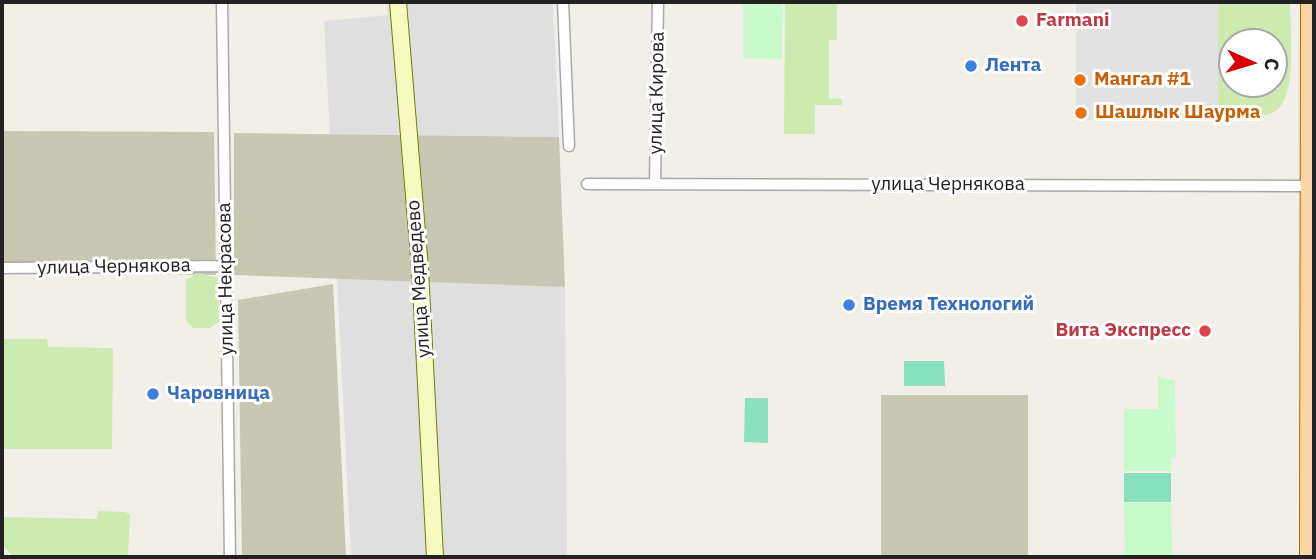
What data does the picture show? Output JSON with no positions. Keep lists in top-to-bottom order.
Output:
{
  "streets": {
    "street": [
      "улица Кирова",
      "улица Чернякова",
      "улица Некрасова",
      "улица Медведево"
    ]
  },
  "crossings": [
    ["улица Кирова", "улица Чернякова"],
    ["улица Чернякова", "улица Некрасова"]
  ],
  "places": [
    "Farmani",
    "Лента",
    "Мангал #1",
    "Шашлык Шаурма",
    "Время Технологий",
    "Вита Экспресс",
    "Чаровница"
  ],
  "north": "right"
}
